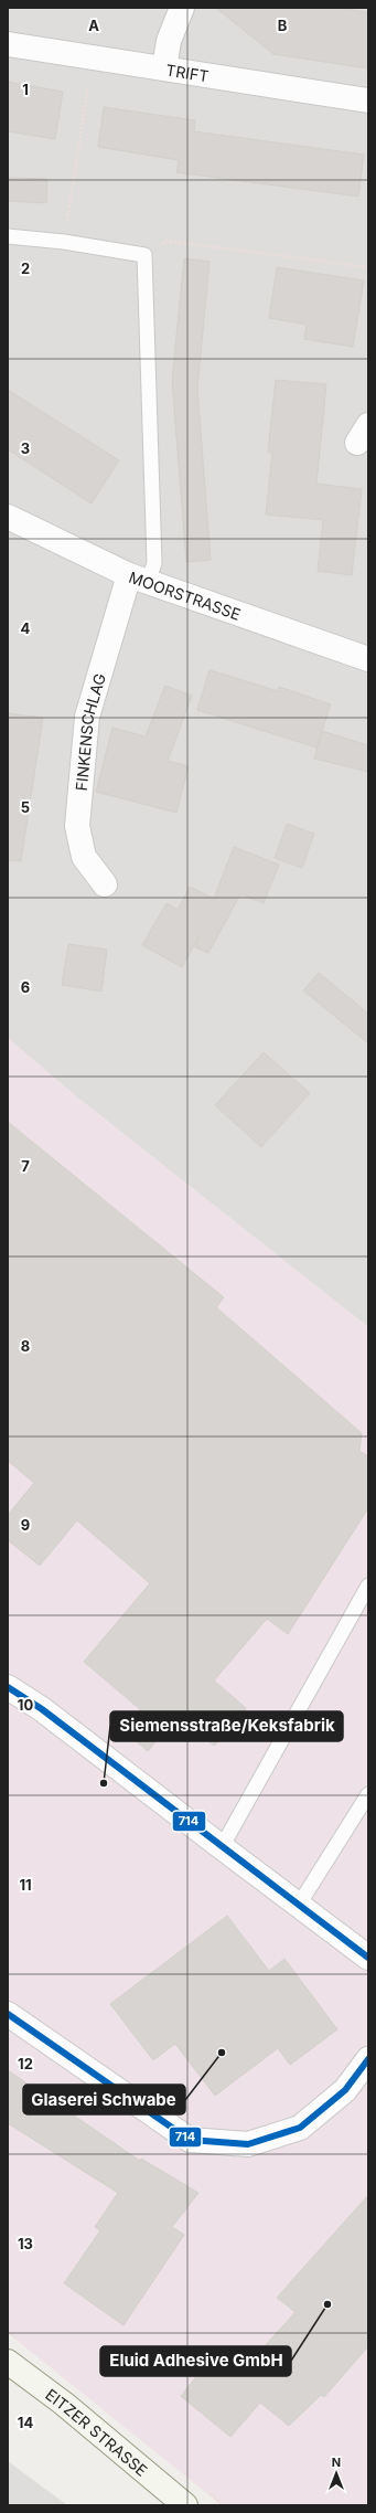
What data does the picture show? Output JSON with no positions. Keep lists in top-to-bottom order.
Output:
{
  "streets": {
    "main road": ["EITZER STRASSE"],
    "street": ["TRIFT", "MOORSTRASSE", "FINKENSCHLAG"]
  },
  "crossings": [
    ["MOORSTRASSE", "FINKENSCHLAG"]
  ],
  "places": ["Siemensstraße/Keksfabrik", "Glaserei Schwabe", "Eluid Adhesive GmbH"],
  "lines": ["transit line 714"],
  "north": "top",
  "grid": {
    "columns": ["A", "B"],
    "rows": [
      "1",
      "2",
      "3",
      "4",
      "5",
      "6",
      "7",
      "8",
      "9",
      "10",
      "11",
      "12",
      "13",
      "14"
    ]
  }
}
